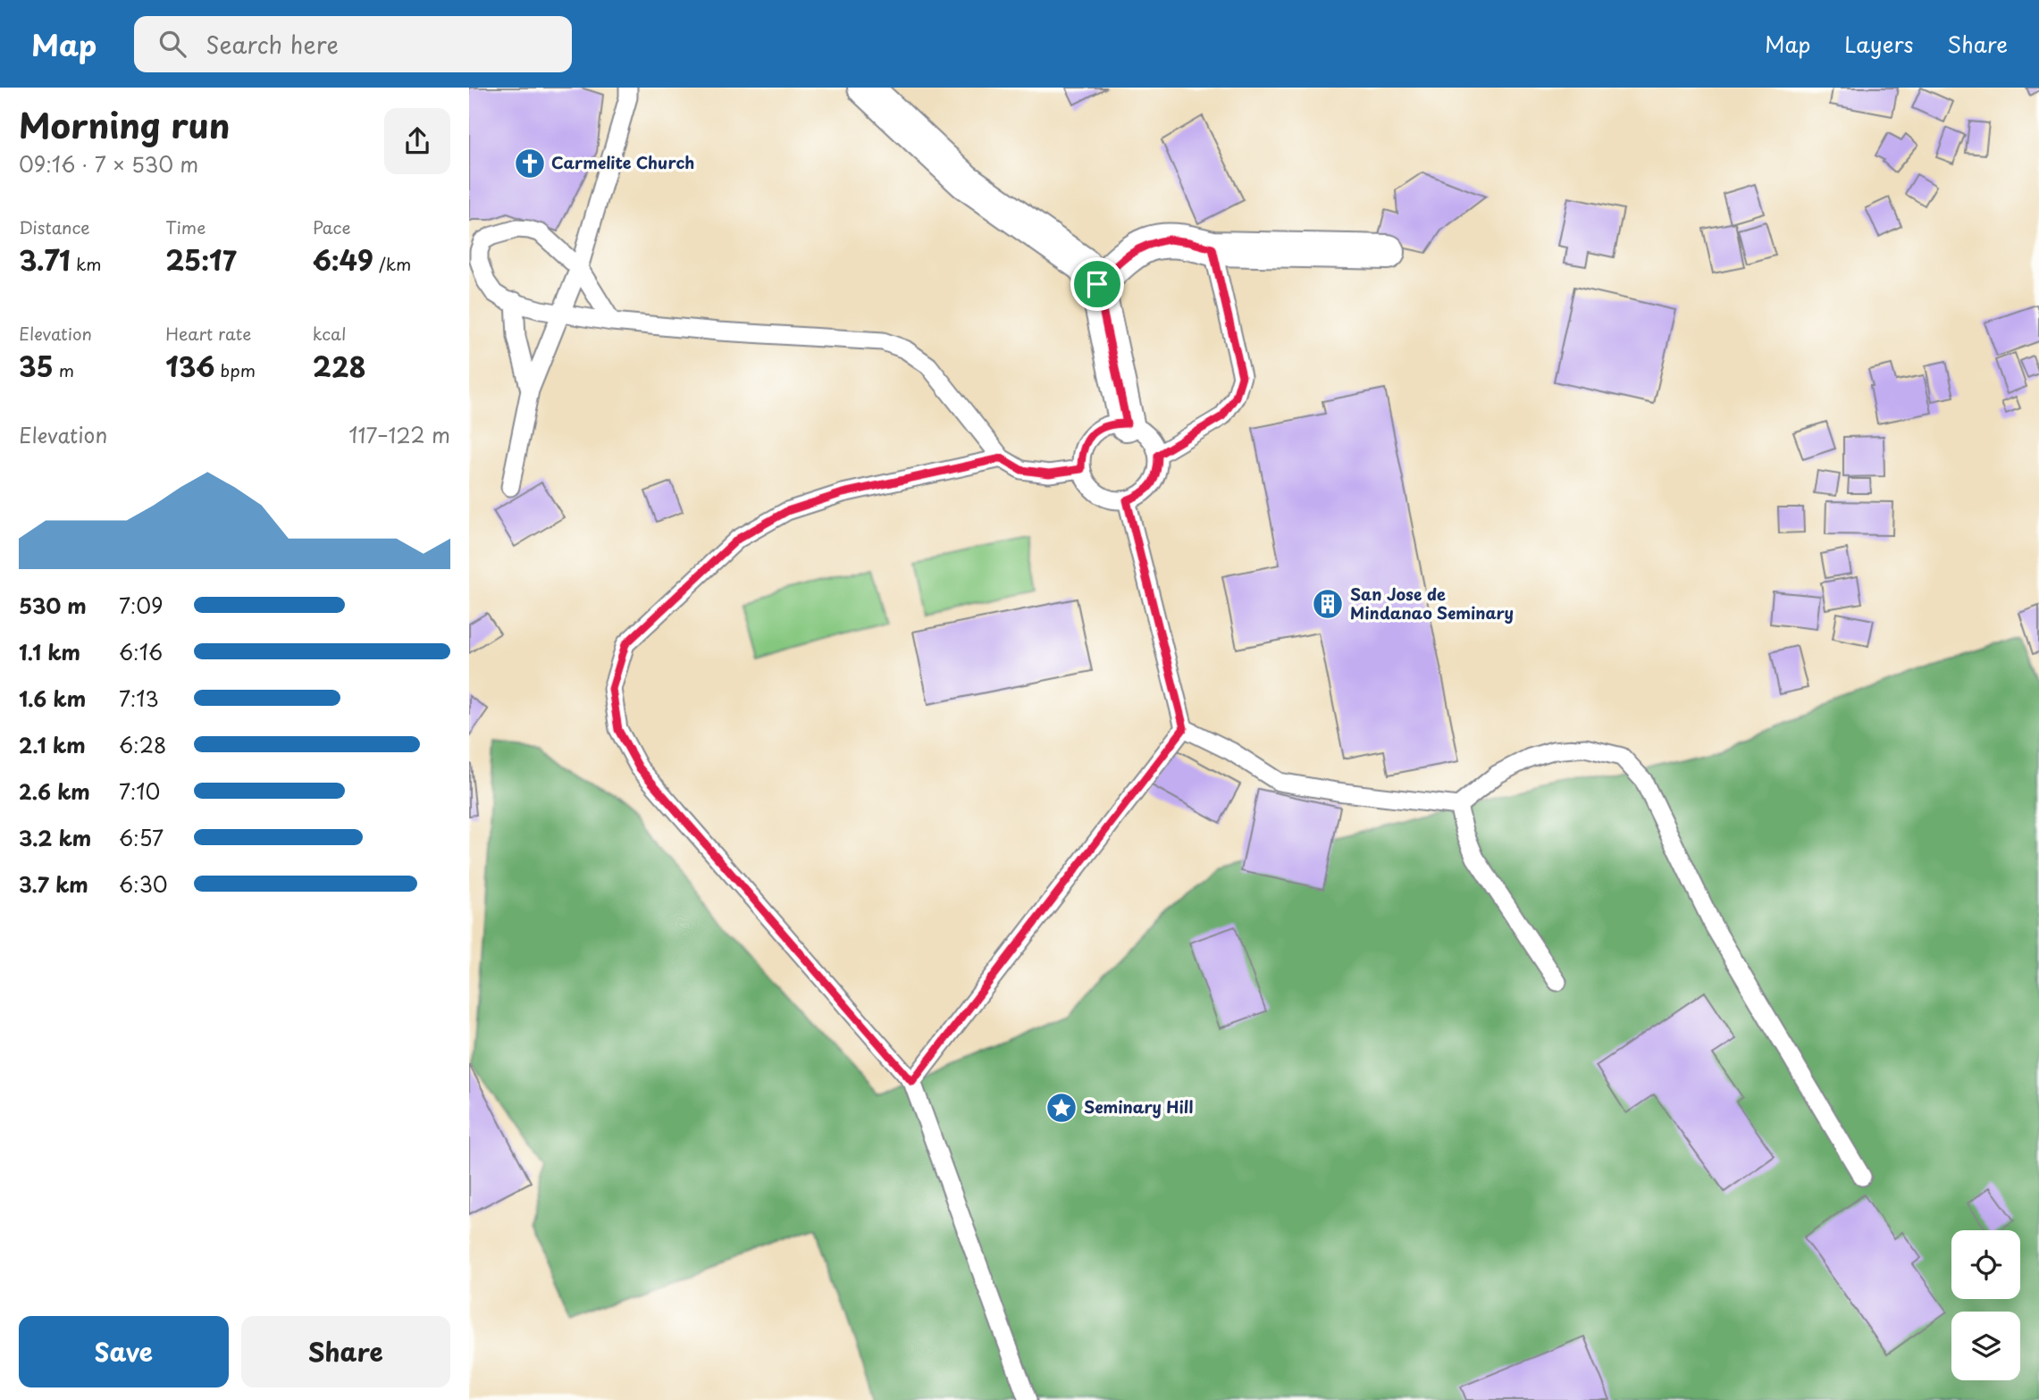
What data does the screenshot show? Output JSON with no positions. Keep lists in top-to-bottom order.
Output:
{
  "places": {
    "church": ["Carmelite Church"],
    "building": ["San Jose de Mindanao Seminary"],
    "place": ["Seminary Hill"]
  },
  "page": {
    "header": "Map",
    "search": "Search here",
    "nav": ["Map", "Layers", "Share"],
    "heading": ["Morning run", "09:16 · 7 × 530 m"],
    "stats": [
      ["Distance", "3.71 km"],
      ["Time", "25:17"],
      ["Pace", "6:49 /km"],
      ["Elevation", "35 m"],
      ["Heart rate", "136 bpm"],
      ["kcal", "228"]
    ],
    "chart": ["Elevation", "117–122 m"],
    "list": [
      {
        "name": "530 m",
        "note": "7:09"
      },
      {
        "name": "1.1 km",
        "note": "6:16"
      },
      {
        "name": "1.6 km",
        "note": "7:13"
      },
      {
        "name": "2.1 km",
        "note": "6:28"
      },
      {
        "name": "2.6 km",
        "note": "7:10"
      },
      {
        "name": "3.2 km",
        "note": "6:57"
      },
      {
        "name": "3.7 km",
        "note": "6:30"
      }
    ],
    "buttons": ["Save", "Share"]
  }
}
